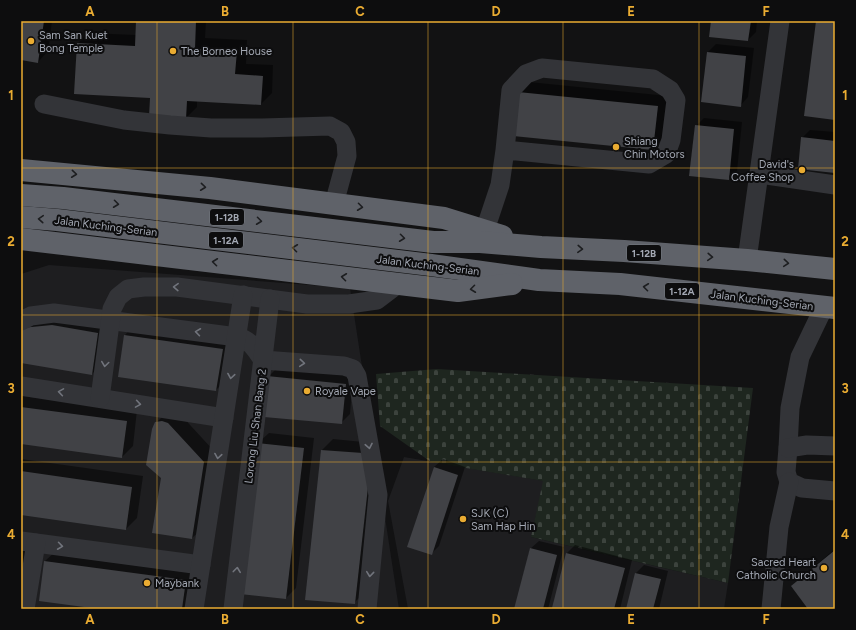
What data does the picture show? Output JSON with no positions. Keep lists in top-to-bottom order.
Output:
{
  "streets": {
    "highway": ["1-12B", "Jalan Kuching-Serian", "1-12A"],
    "street": ["Lorong Liu Shan Bang 2"]
  },
  "places": [
    "Sam San Kuet Bong Temple",
    "The Borneo House",
    "Shiang Chin Motors",
    "David's Coffee Shop",
    "Royale Vape",
    "SJK (C) Sam Hap Hin",
    "Sacred Heart Catholic Church",
    "Maybank"
  ],
  "grid": {
    "columns": [
      "A",
      "B",
      "C",
      "D",
      "E",
      "F"
    ],
    "rows": [
      "1",
      "2",
      "3",
      "4"
    ]
  }
}
